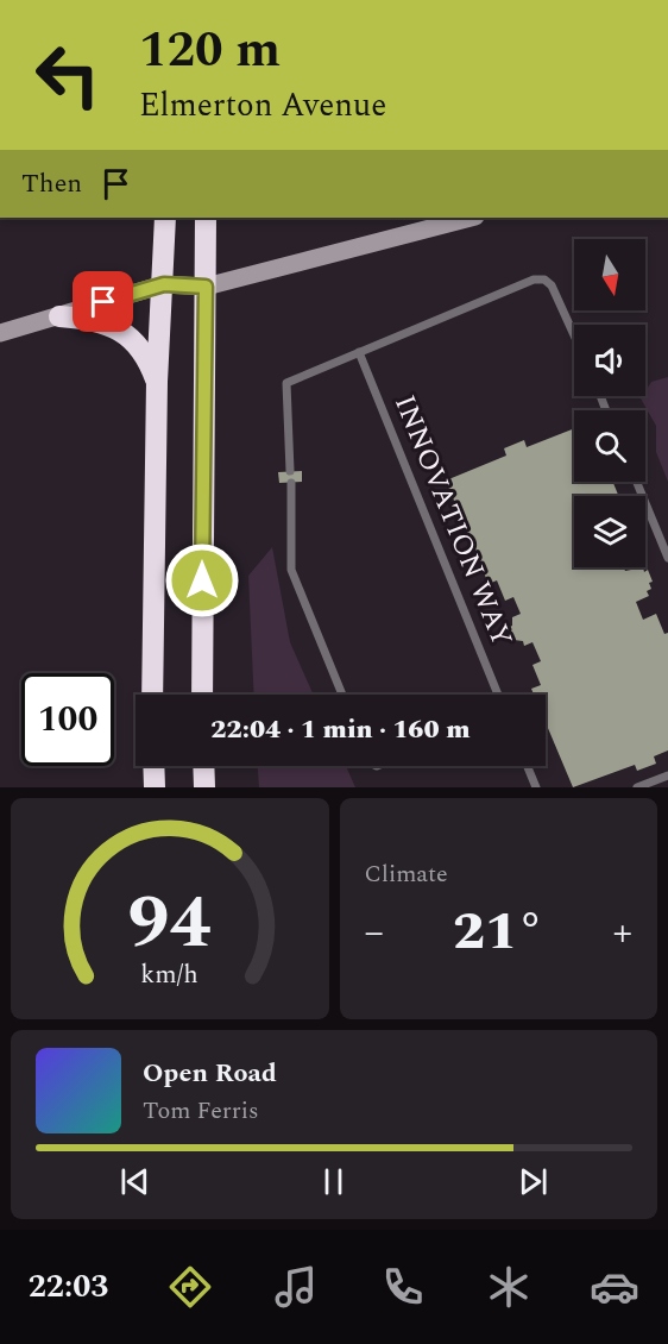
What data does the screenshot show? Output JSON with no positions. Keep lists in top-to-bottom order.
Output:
{
  "streets": {
    "lane": ["INNOVATION WAY"]
  },
  "north": "bottom",
  "page": {
    "turn": ["120 m", "Elmerton Avenue"],
    "then": "Then",
    "limit": "100",
    "trip": "22:04 · 1 min · 160 m",
    "tile": "Climate",
    "heat": ["−", "21°", "+"],
    "song": ["Open Road", "Tom Ferris"],
    "tabs": "22:03",
    "gauge": ["94", "km/h"]
  }
}
